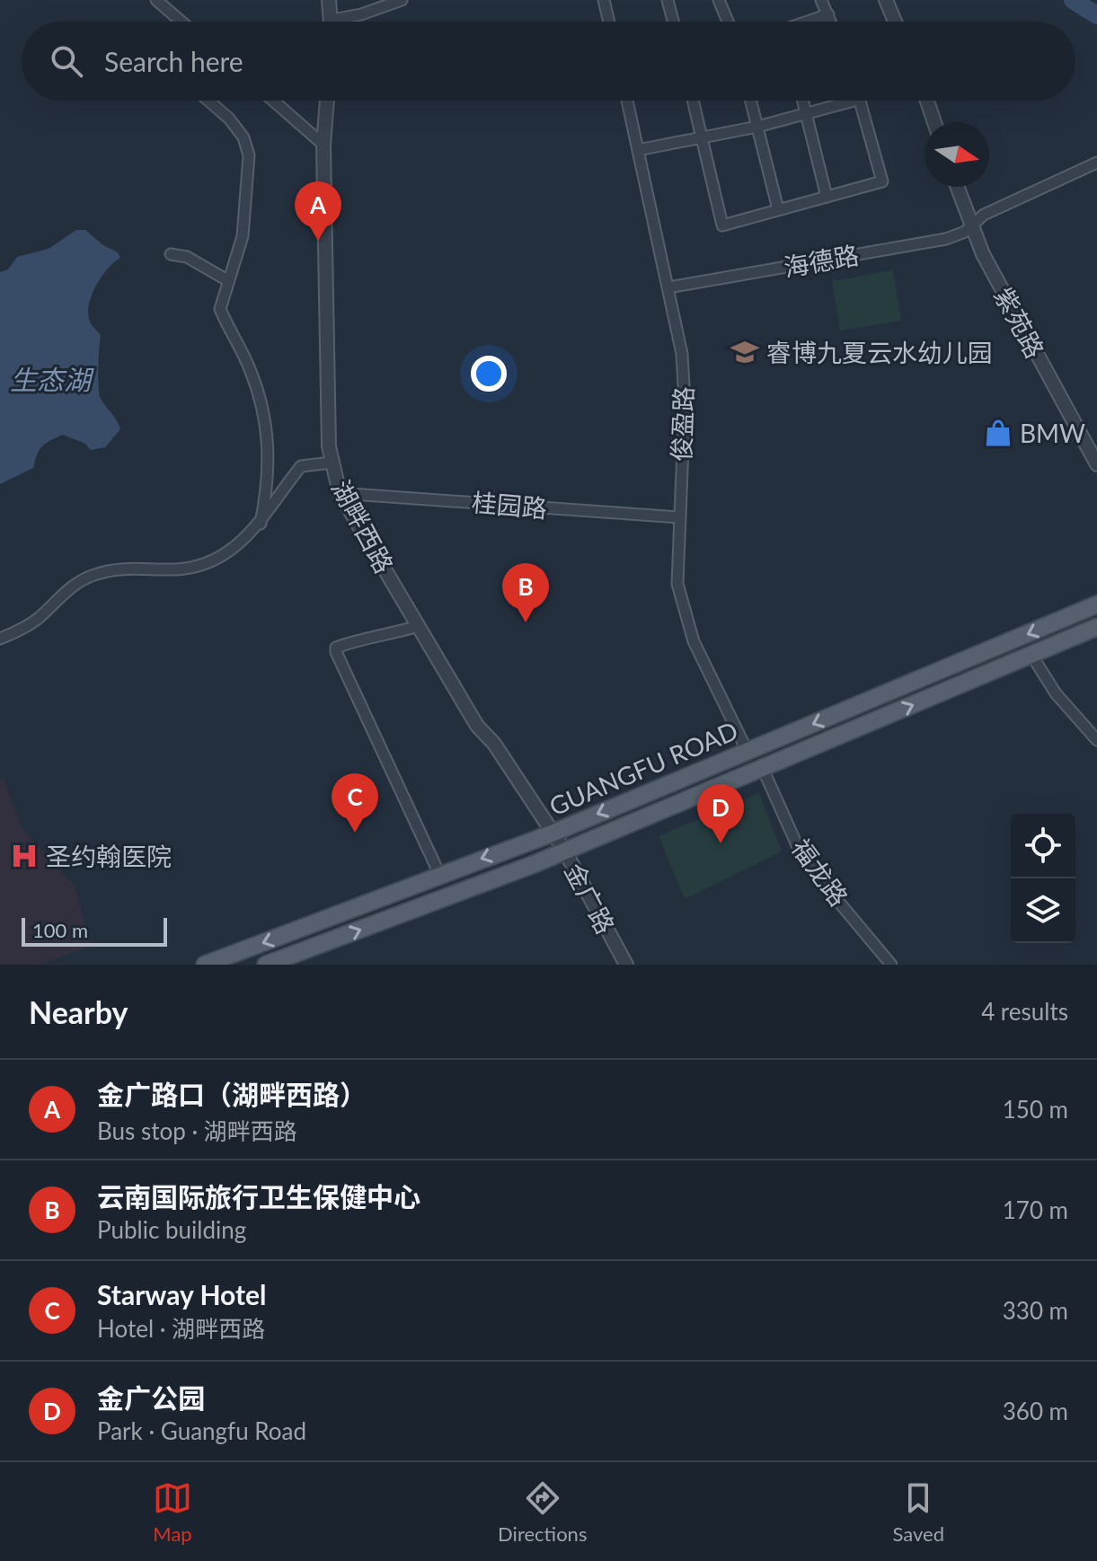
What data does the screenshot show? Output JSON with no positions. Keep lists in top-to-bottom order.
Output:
{
  "streets": {
    "main road": ["GUANGFU ROAD"],
    "street": [
      "海德路",
      "紫苑路",
      "俊盈路",
      "桂园路",
      "湖畔西路",
      "福龙路",
      "金广路"
    ]
  },
  "crossings": [
    ["海德路", "紫苑路"],
    ["海德路", "俊盈路"],
    ["俊盈路", "桂园路"],
    ["俊盈路", "GUANGFU ROAD"],
    ["桂园路", "湖畔西路"],
    ["湖畔西路", "GUANGFU ROAD"],
    ["湖畔西路", "金广路"],
    ["GUANGFU ROAD", "福龙路"],
    ["GUANGFU ROAD", "金广路"]
  ],
  "water": ["生态湖"],
  "places": {
    "school or university": ["睿博九夏云水幼儿园"],
    "shop": ["BMW"],
    "hospital": ["圣约翰医院"]
  },
  "scale_bar": "100 m",
  "north": "right",
  "page": {
    "search": "Search here",
    "pins": [
      "A",
      "B",
      "C",
      "D"
    ],
    "scale": "100 m",
    "heading": ["Nearby", "4 results"],
    "list": [
      {
        "mark": "A",
        "name": "金广路口（湖畔西路）",
        "note": "Bus stop · 湖畔西路",
        "value": "150 m"
      },
      {
        "mark": "B",
        "name": "云南国际旅行卫生保健中心",
        "note": "Public building",
        "value": "170 m"
      },
      {
        "mark": "C",
        "name": "Starway Hotel",
        "note": "Hotel · 湖畔西路",
        "value": "330 m"
      },
      {
        "mark": "D",
        "name": "金广公园",
        "note": "Park · Guangfu Road",
        "value": "360 m"
      }
    ],
    "nav": ["Map", "Directions", "Saved"]
  }
}
